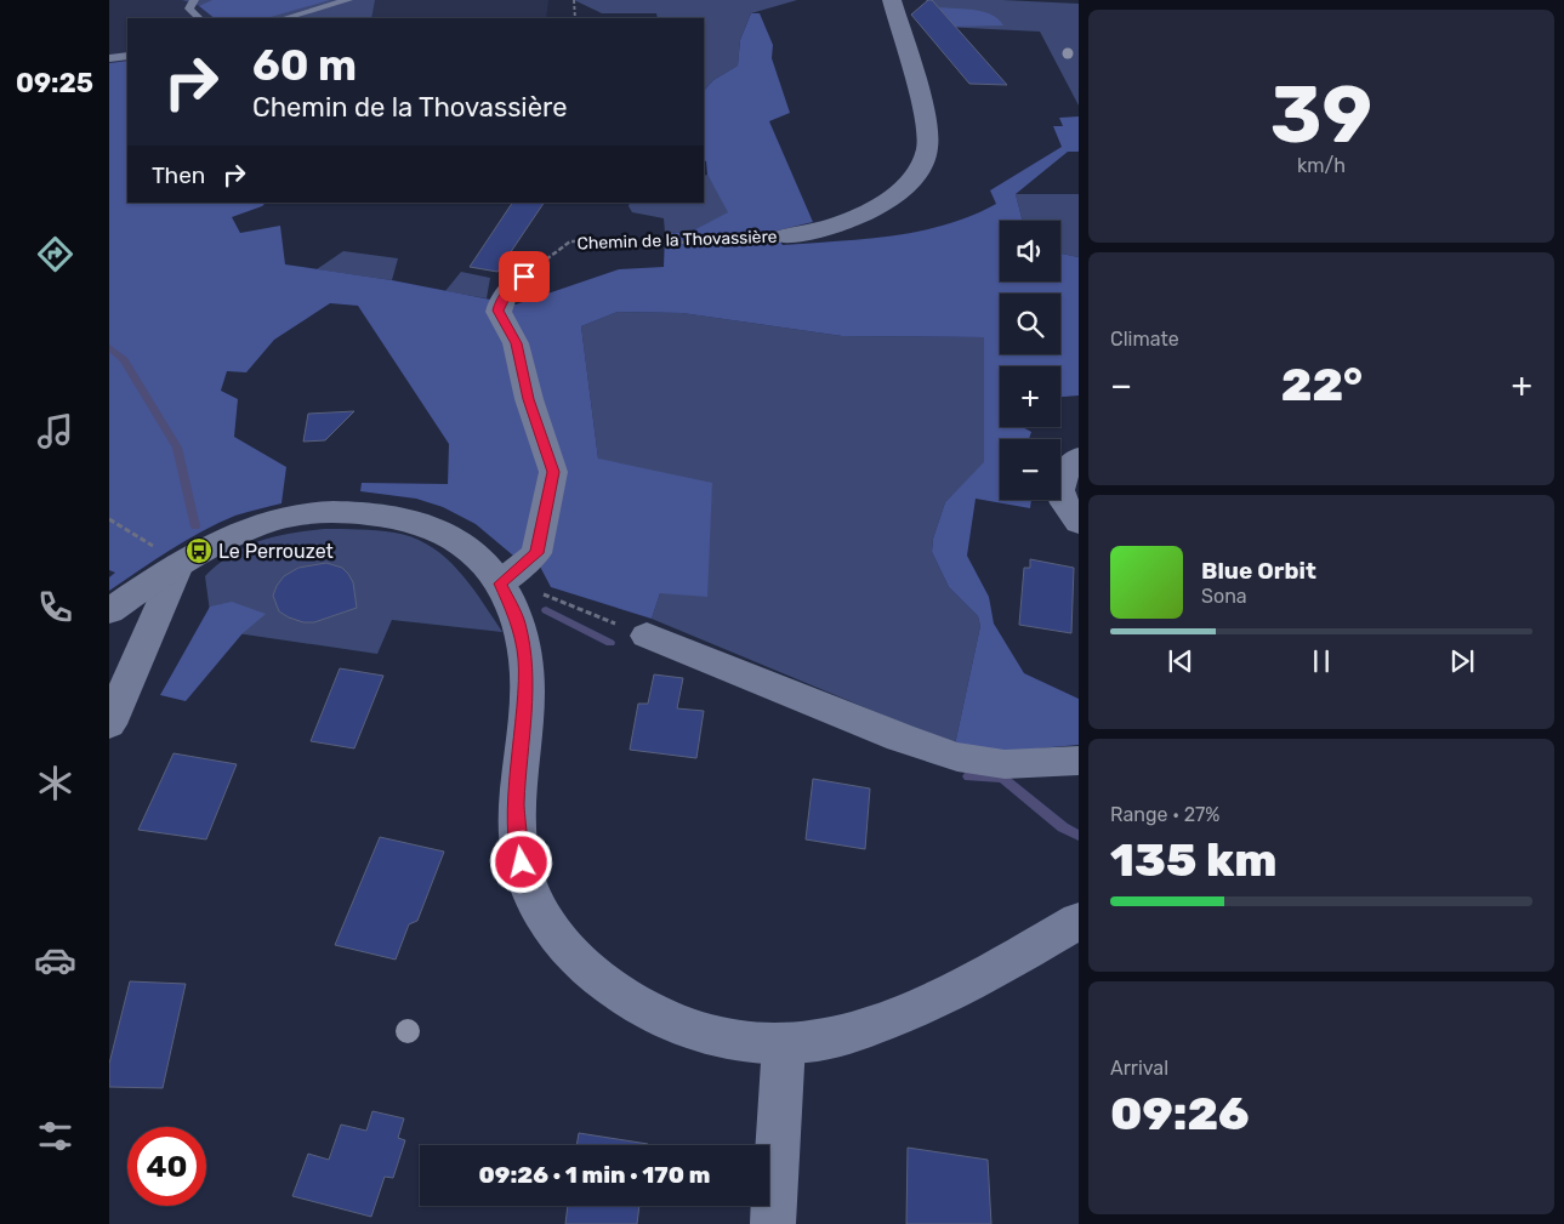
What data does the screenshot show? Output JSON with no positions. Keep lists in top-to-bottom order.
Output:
{
  "streets": {
    "street": ["Chemin de la Thovassière"]
  },
  "places": {
    "bus stop": ["Le Perrouzet"]
  },
  "page": {
    "tabs": "09:25",
    "tile": [
      ["39", "km/h"],
      "Climate",
      ["Range · 27%", "135 km"],
      ["Arrival", "09:26"]
    ],
    "turn": ["60 m", "Chemin de la Thovassière"],
    "then": "Then",
    "map_buttons": ["+", "−"],
    "heat": ["−", "22°", "+"],
    "song": ["Blue Orbit", "Sona"],
    "limit": "40",
    "trip": "09:26 · 1 min · 170 m"
  }
}
